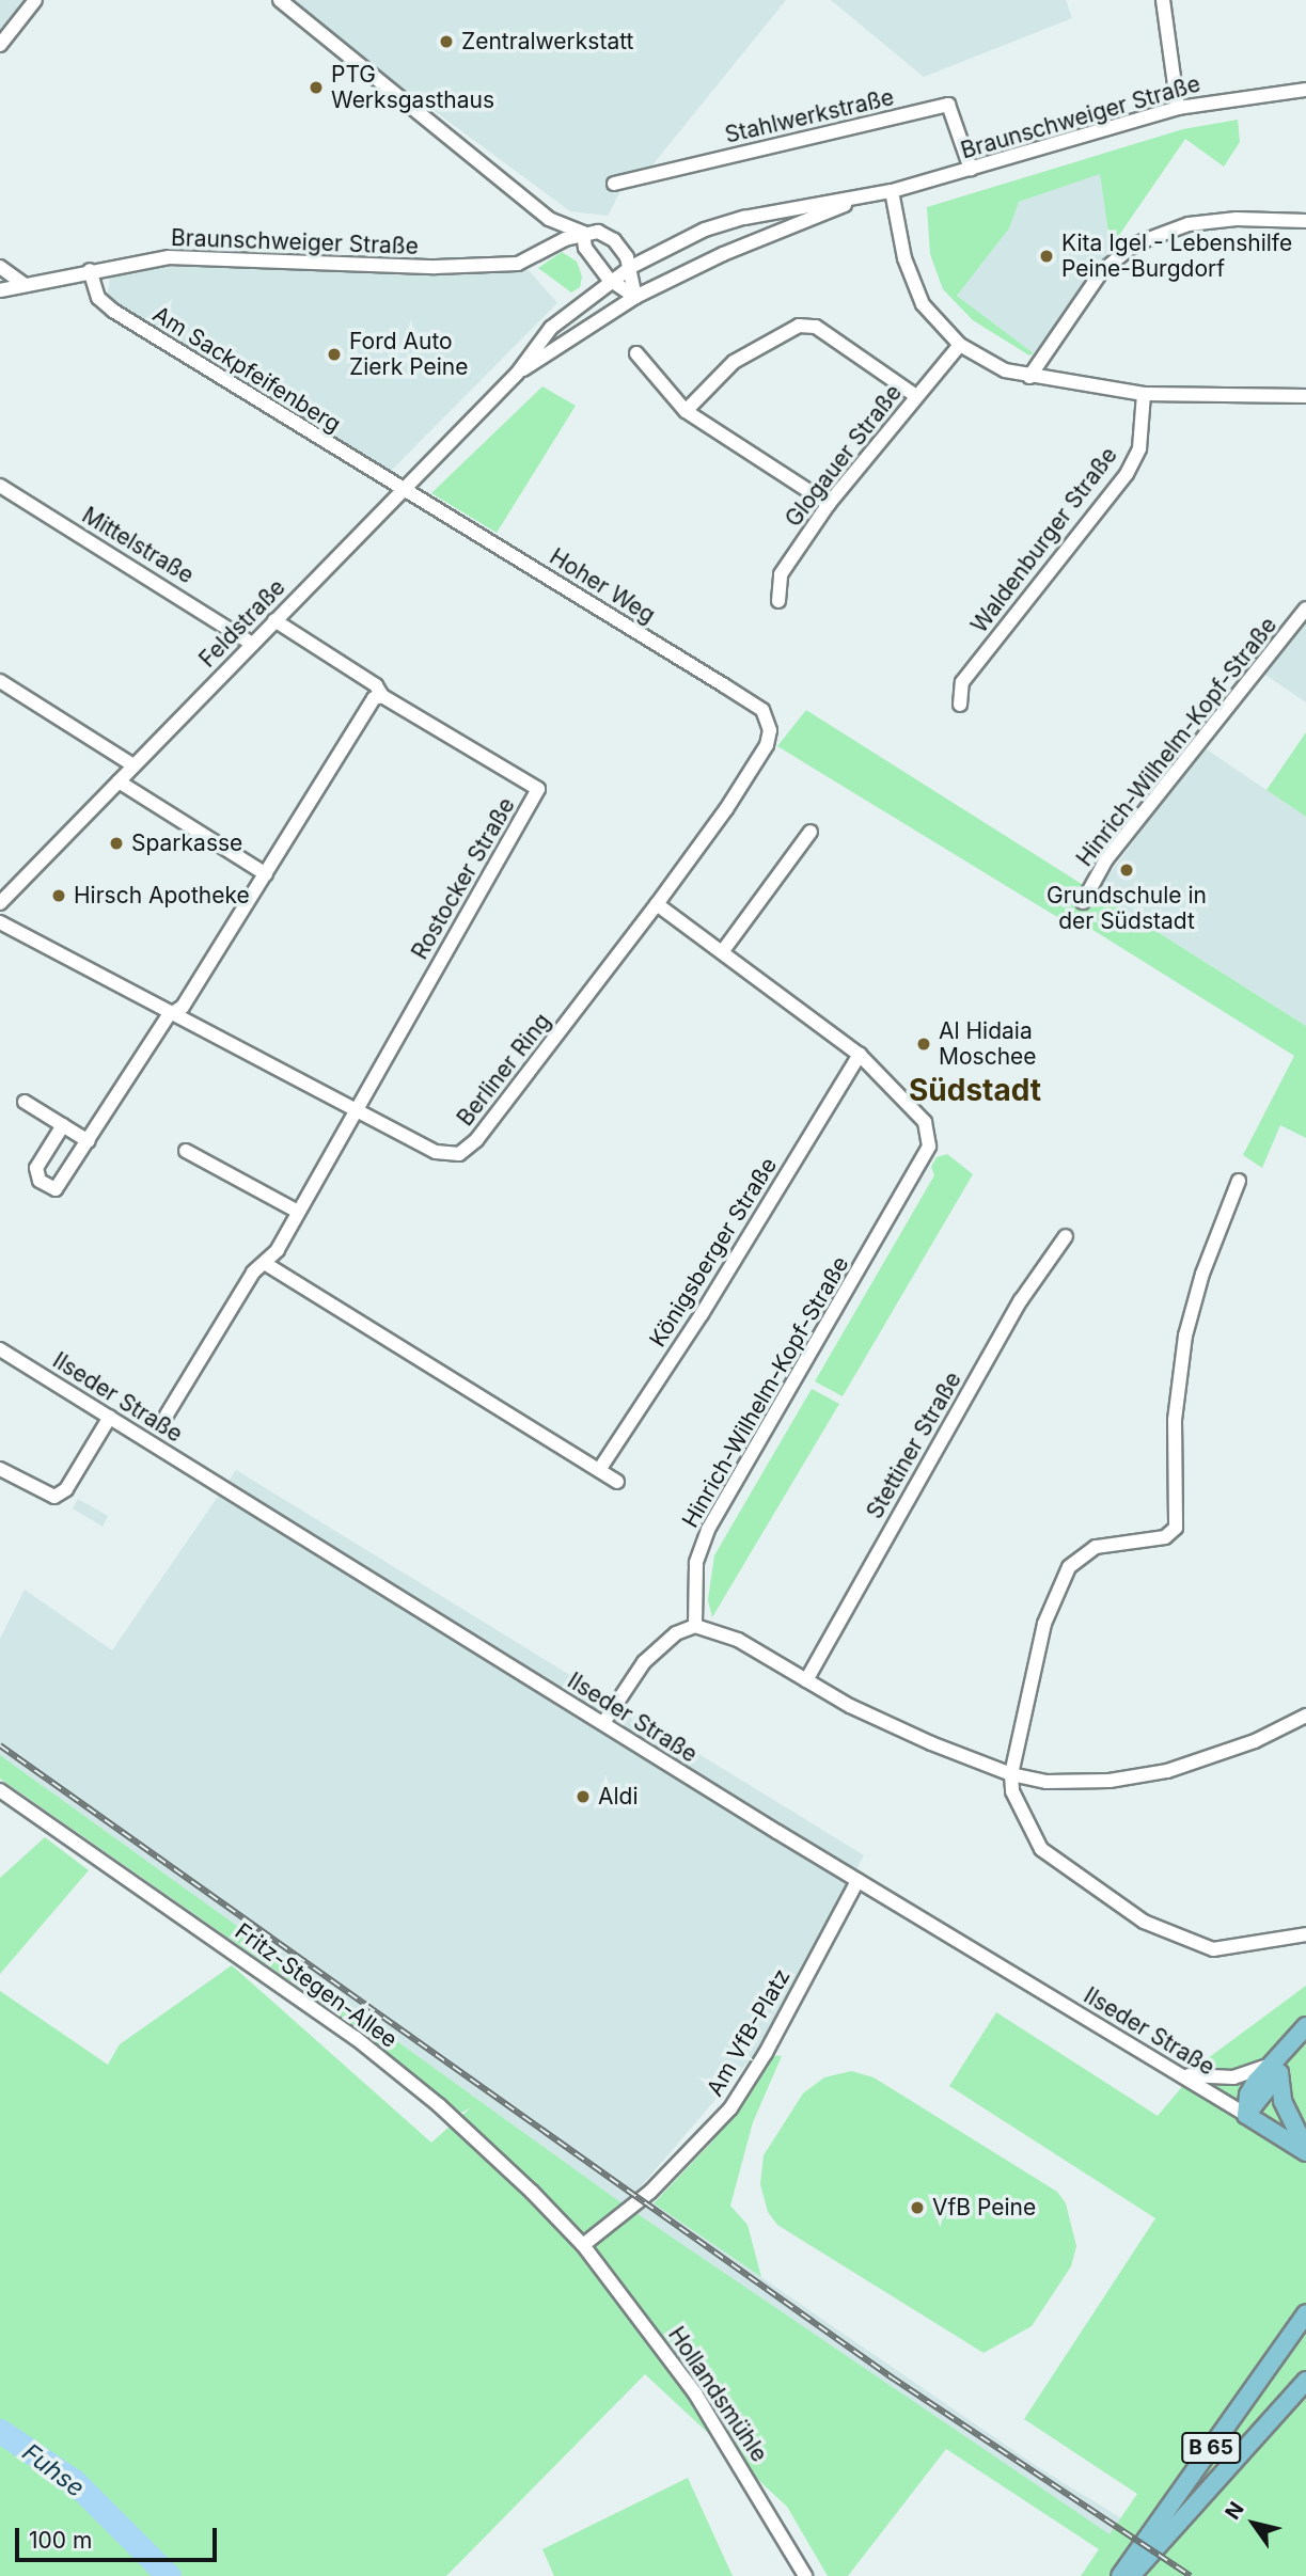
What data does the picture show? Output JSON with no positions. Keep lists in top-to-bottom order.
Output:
{
  "streets": {
    "main road": ["B 65"],
    "street": [
      "Stahlwerkstraße",
      "Braunschweiger Straße",
      "Am Sackpfeifenberg",
      "Glogauer Straße",
      "Waldenburger Straße",
      "Mittelstraße",
      "Hoher Weg",
      "Feldstraße",
      "Hinrich-Wilhelm-Kopf-Straße",
      "Rostocker Straße",
      "Berliner Ring",
      "Königsberger Straße",
      "Ilseder Straße",
      "Stettiner Straße",
      "Fritz-Stegen-Allee",
      "Am VfB-Platz",
      "Hollandsmühle"
    ]
  },
  "crossings": [
    ["Stahlwerkstraße", "Braunschweiger Straße"],
    ["Braunschweiger Straße", "Am Sackpfeifenberg"],
    ["Braunschweiger Straße", "Feldstraße"],
    ["Am Sackpfeifenberg", "Hoher Weg"],
    ["Am Sackpfeifenberg", "Feldstraße"],
    ["Mittelstraße", "Feldstraße"],
    ["Hoher Weg", "Feldstraße"],
    ["Hoher Weg", "Berliner Ring"],
    ["Feldstraße", "Rostocker Straße"],
    ["Hinrich-Wilhelm-Kopf-Straße", "Königsberger Straße"],
    ["Rostocker Straße", "Berliner Ring"],
    ["Ilseder Straße", "Am VfB-Platz"],
    ["Fritz-Stegen-Allee", "Am VfB-Platz"],
    ["Fritz-Stegen-Allee", "Hollandsmühle"],
    ["Am VfB-Platz", "Hollandsmühle"]
  ],
  "districts": ["Südstadt"],
  "water": ["Fuhse"],
  "places": [
    "Zentralwerkstatt",
    "PTG Werksgasthaus",
    "Kita Igel - Lebenshilfe Peine-Burgdorf",
    "Ford Auto Zierk Peine",
    "Sparkasse",
    "Grundschule in der Südstadt",
    "Hirsch Apotheke",
    "Al Hidaia Moschee",
    "Aldi",
    "VfB Peine"
  ],
  "scale_bar": "100 m",
  "north": "top left"
}
